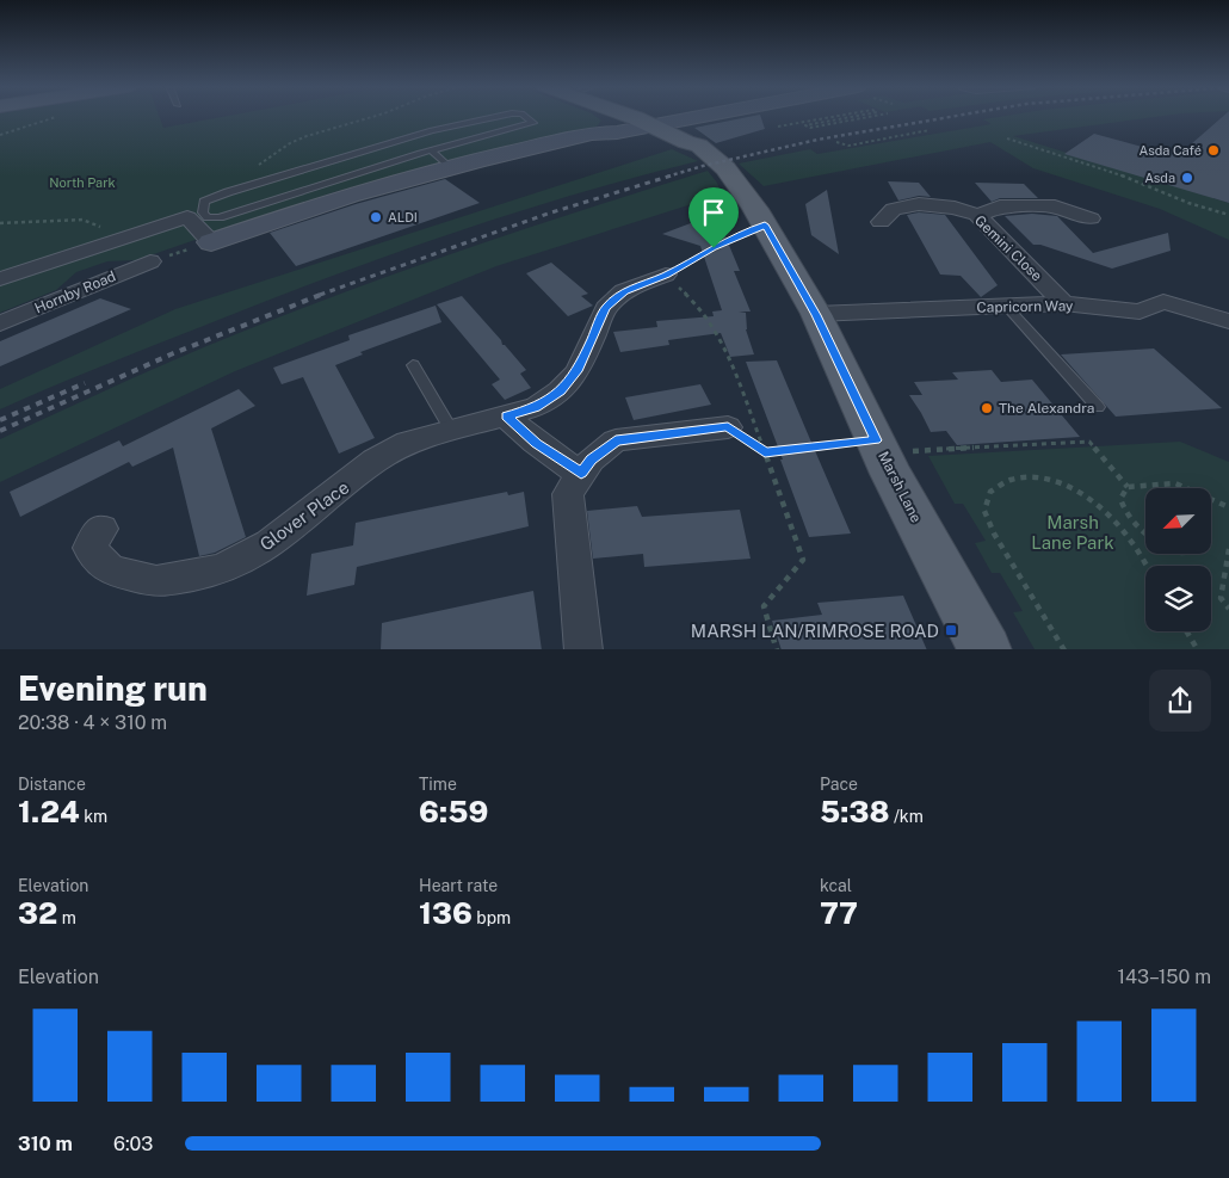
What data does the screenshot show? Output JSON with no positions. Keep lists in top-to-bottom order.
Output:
{
  "streets": {
    "main road": ["Marsh Lane"],
    "street": [
      "Gemini Close",
      "Hornby Road",
      "Capricorn Way",
      "Glover Place"
    ]
  },
  "crossings": [
    ["Gemini Close", "Capricorn Way"],
    ["Capricorn Way", "Marsh Lane"]
  ],
  "parks": ["North Park", "Marsh Lane Park"],
  "places": {
    "other": [
      "Asda Café",
      "Asda",
      "ALDI",
      "The Alexandra"
    ],
    "transit": ["MARSH LAN/RIMROSE ROAD"]
  },
  "north": "bottom left",
  "page": {
    "heading": ["Evening run", "20:38 · 4 × 310 m"],
    "stats": [
      ["Distance", "1.24 km"],
      ["Time", "6:59"],
      ["Pace", "5:38 /km"],
      ["Elevation", "32 m"],
      ["Heart rate", "136 bpm"],
      ["kcal", "77"]
    ],
    "chart": ["Elevation", "143–150 m"],
    "list": [
      {
        "name": "310 m",
        "note": "6:03"
      }
    ]
  }
}
